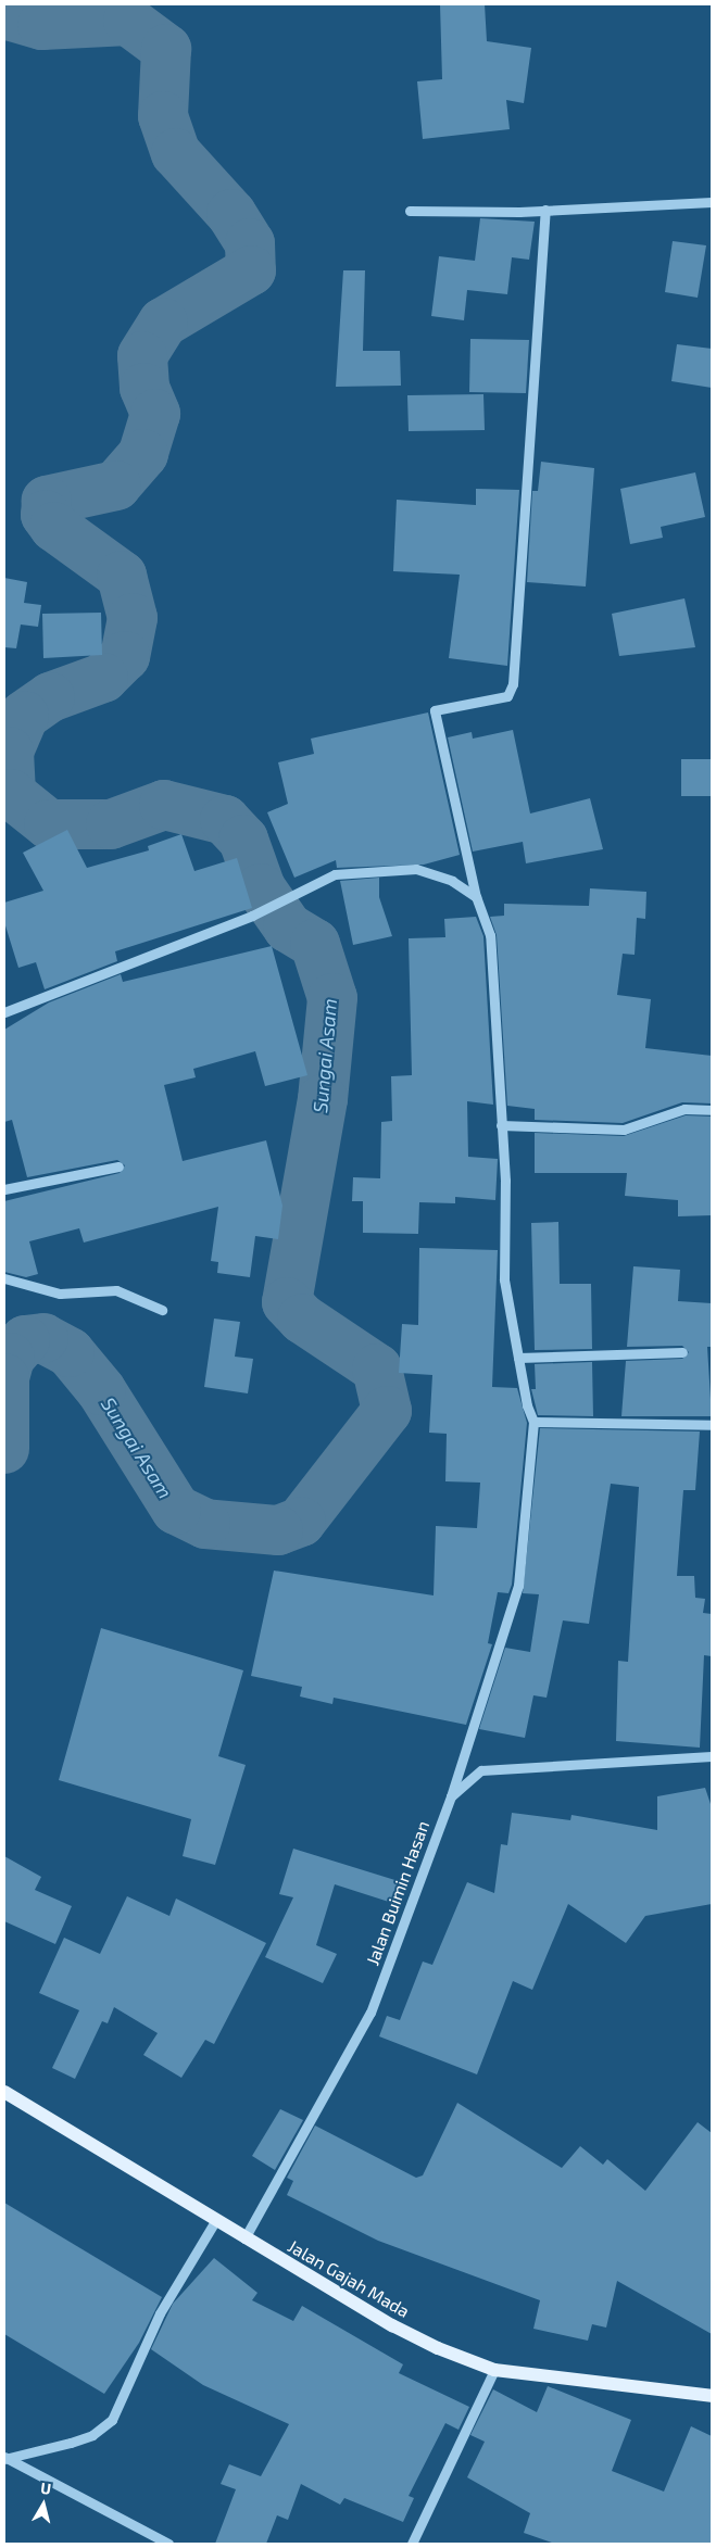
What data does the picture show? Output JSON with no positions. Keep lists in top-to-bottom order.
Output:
{
  "streets": {
    "main road": ["Jalan Gajah Mada"],
    "street": ["Jalan Buimin Hasan"]
  },
  "crossings": [
    ["Jalan Buimin Hasan", "Jalan Gajah Mada"]
  ],
  "water": ["Sungai Asam"],
  "north": "top"
}
